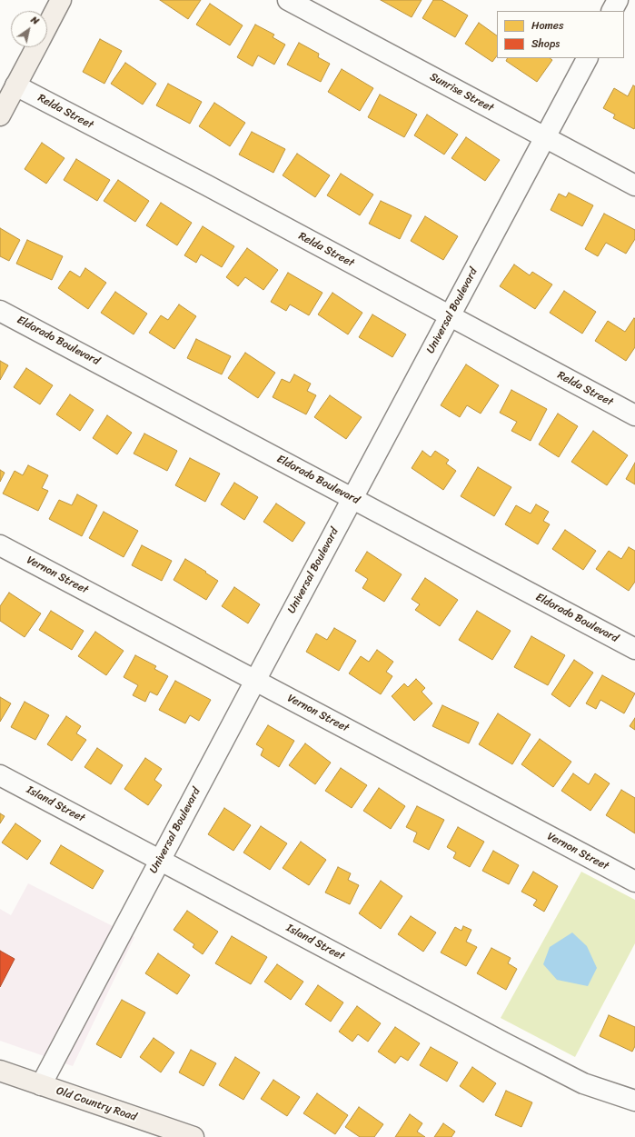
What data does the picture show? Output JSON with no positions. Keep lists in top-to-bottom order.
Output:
{
  "streets": {
    "main road": ["Old Country Road"],
    "street": [
      "Sunrise Street",
      "Relda Street",
      "Universal Boulevard",
      "Eldorado Boulevard",
      "Vernon Street",
      "Island Street"
    ]
  },
  "crossings": [
    ["Sunrise Street", "Universal Boulevard"],
    ["Relda Street", "Universal Boulevard"],
    ["Universal Boulevard", "Eldorado Boulevard"],
    ["Universal Boulevard", "Vernon Street"],
    ["Universal Boulevard", "Island Street"],
    ["Universal Boulevard", "Old Country Road"]
  ],
  "legend": ["Homes", "Shops"],
  "north": "top right"
}
